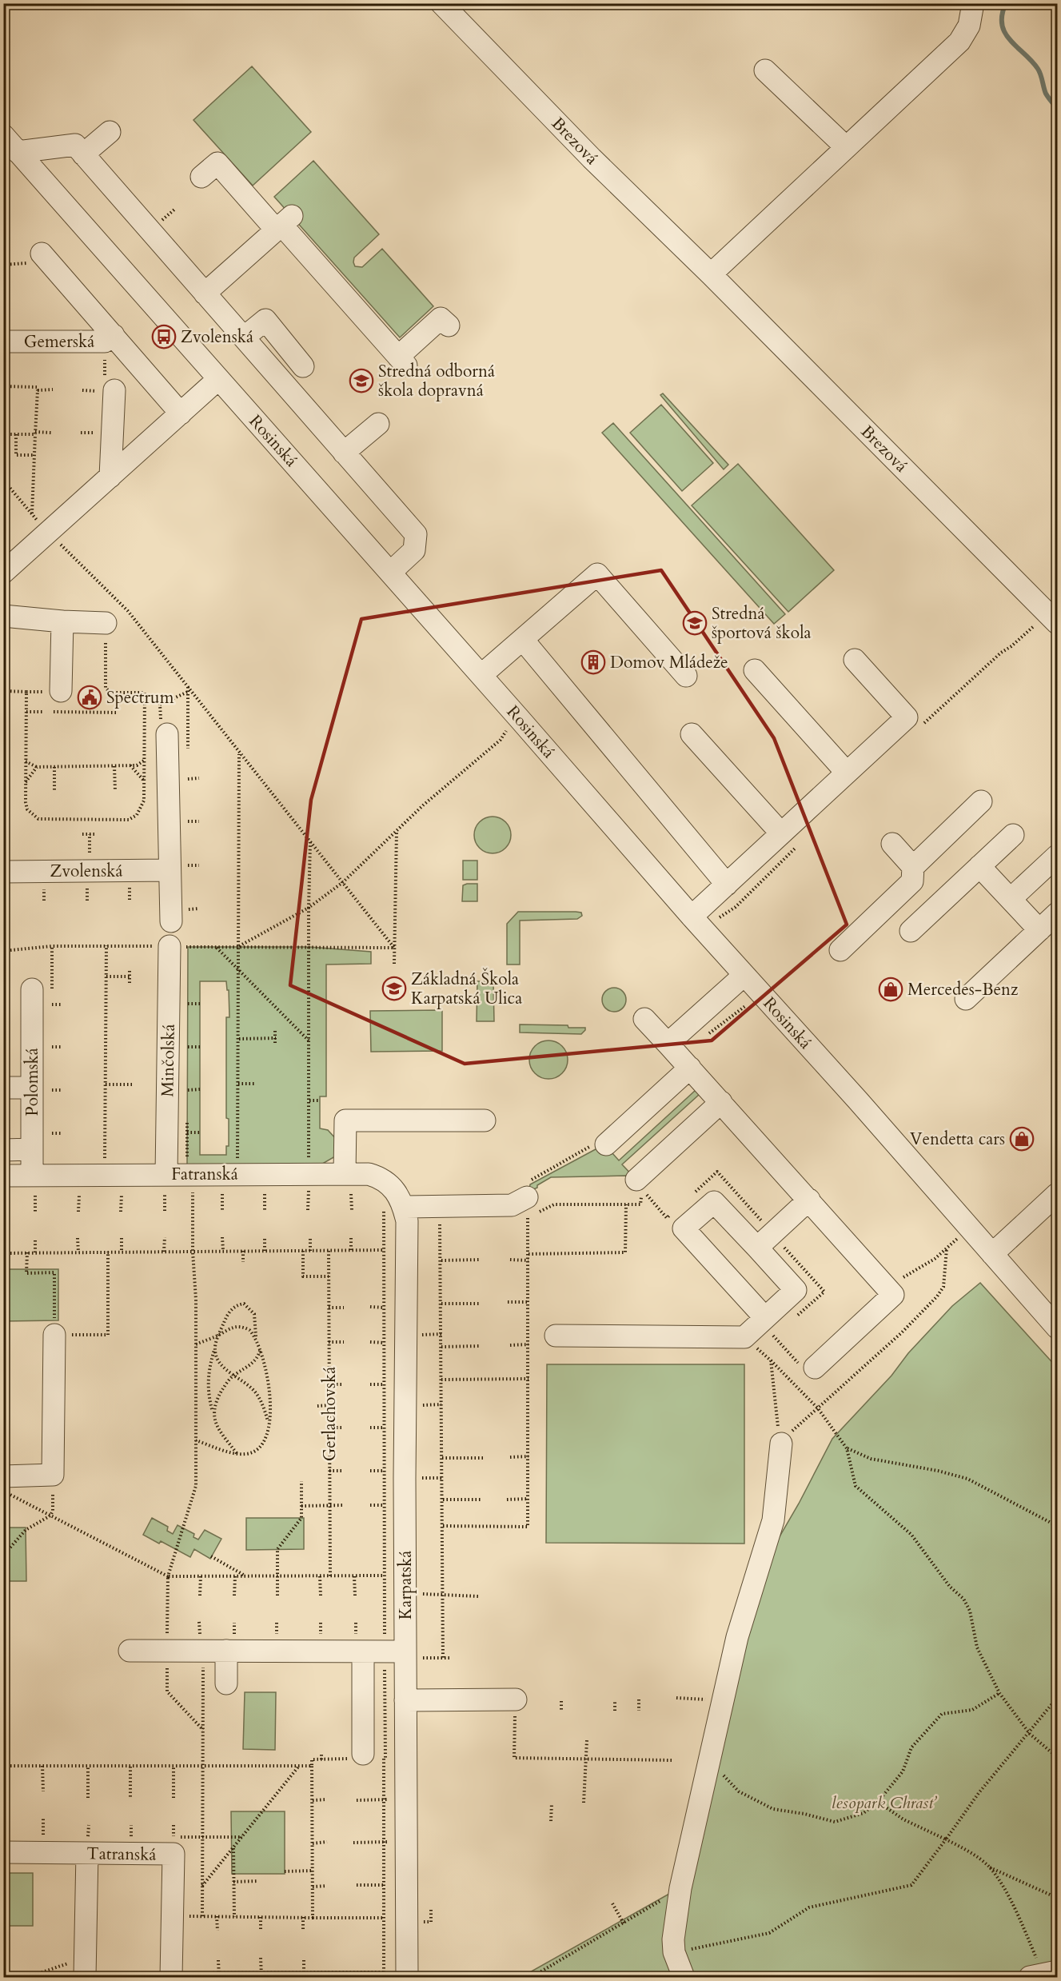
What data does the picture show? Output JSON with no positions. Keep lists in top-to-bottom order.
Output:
{
  "streets": {
    "street": [
      "Brezová",
      "Gemerská",
      "Rosinská",
      "Zvolenská",
      "Minčolská",
      "Polomská",
      "Fatranská",
      "Karpatská",
      "Tatranská"
    ],
    "path": ["Gerlachovská"]
  },
  "crossings": [
    ["Minčolská", "Fatranská"],
    ["Polomská", "Fatranská"],
    ["Fatranská", "Karpatská"]
  ],
  "parks": ["lesopark Chrasť"],
  "places": {
    "bus stop": ["Zvolenská"],
    "school or university": ["Stredná odborná škola dopravná", "Stredná športová škola", "Základná Škola Karpatská Ulica"],
    "building": ["Domov Mládeže"],
    "public building": ["Spectrum"],
    "shop": ["Mercedes-Benz", "Vendetta cars"]
  }
}
